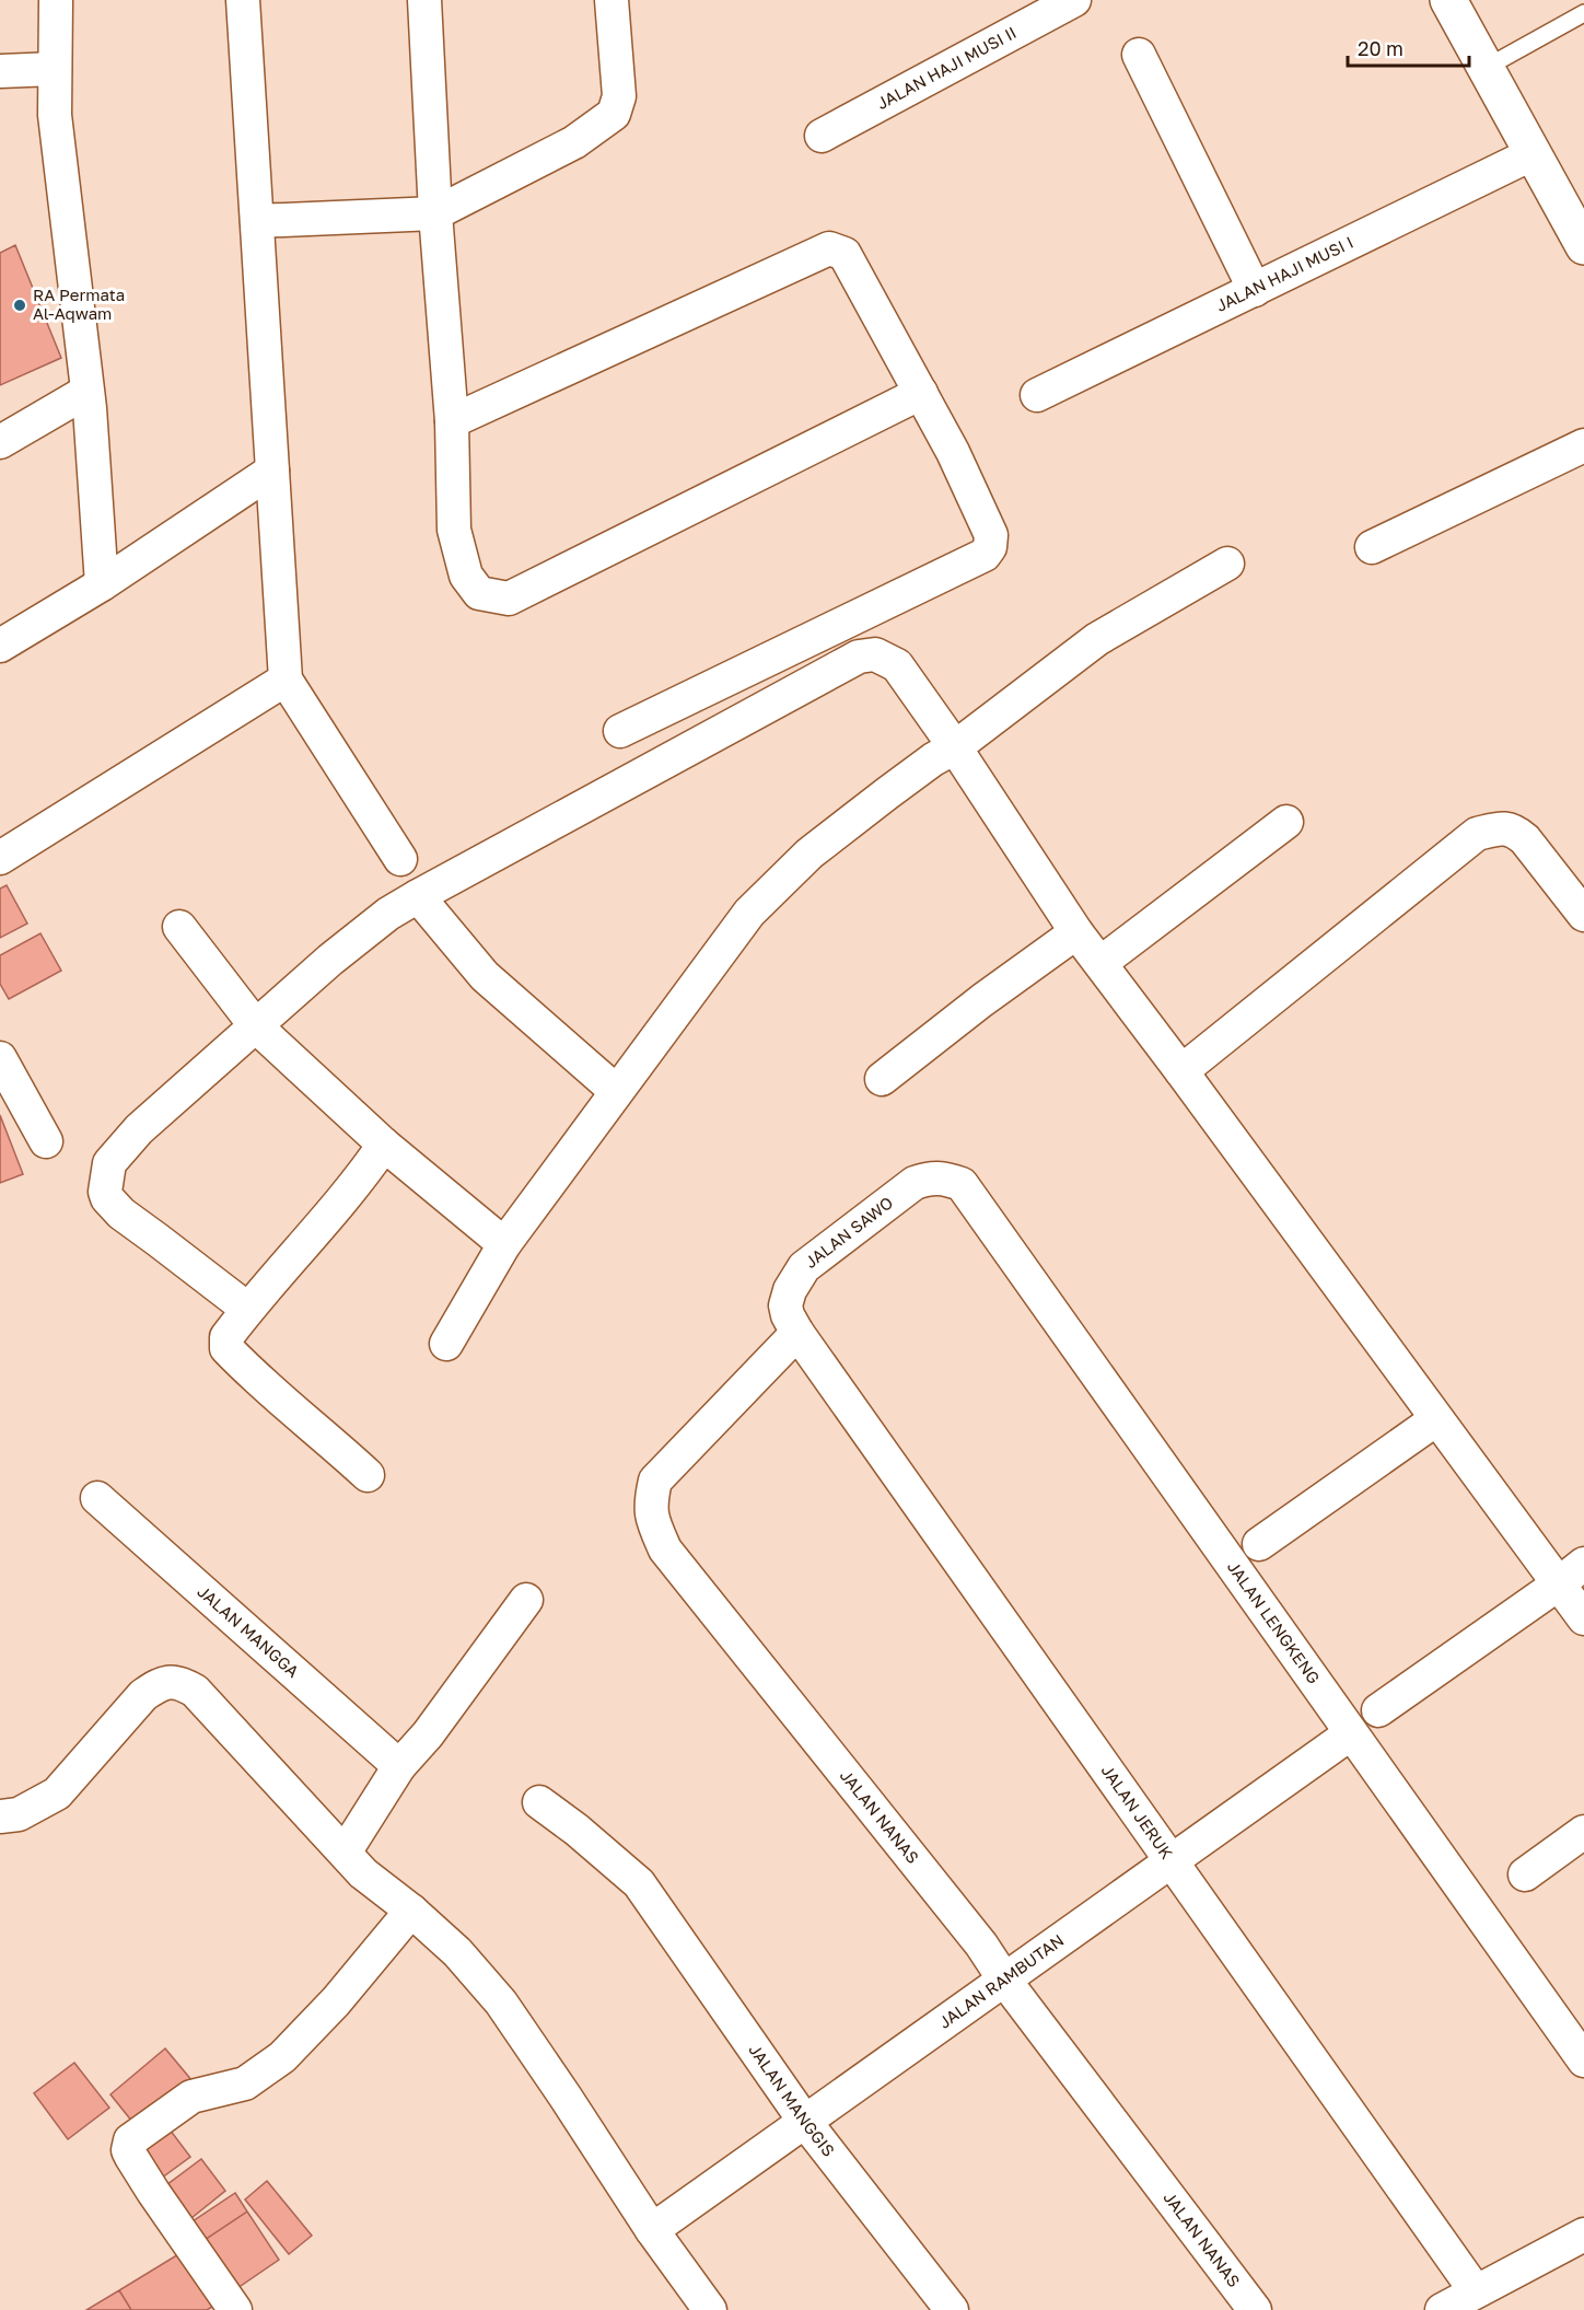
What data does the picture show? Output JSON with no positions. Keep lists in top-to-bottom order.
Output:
{
  "streets": {
    "street": [
      "JALAN HAJI MUSI II",
      "JALAN HAJI MUSI I",
      "JALAN SAWO",
      "JALAN LENGKENG",
      "JALAN MANGGA",
      "JALAN JERUK",
      "JALAN NANAS",
      "JALAN RAMBUTAN",
      "JALAN MANGGIS"
    ]
  },
  "crossings": [
    ["JALAN SAWO", "JALAN LENGKENG"],
    ["JALAN SAWO", "JALAN JERUK"],
    ["JALAN SAWO", "JALAN NANAS"],
    ["JALAN LENGKENG", "JALAN RAMBUTAN"],
    ["JALAN JERUK", "JALAN NANAS"],
    ["JALAN JERUK", "JALAN RAMBUTAN"],
    ["JALAN NANAS", "JALAN RAMBUTAN"],
    ["JALAN RAMBUTAN", "JALAN MANGGIS"]
  ],
  "places": ["RA Permata Al-Aqwam"],
  "scale_bar": "20 m"
}
